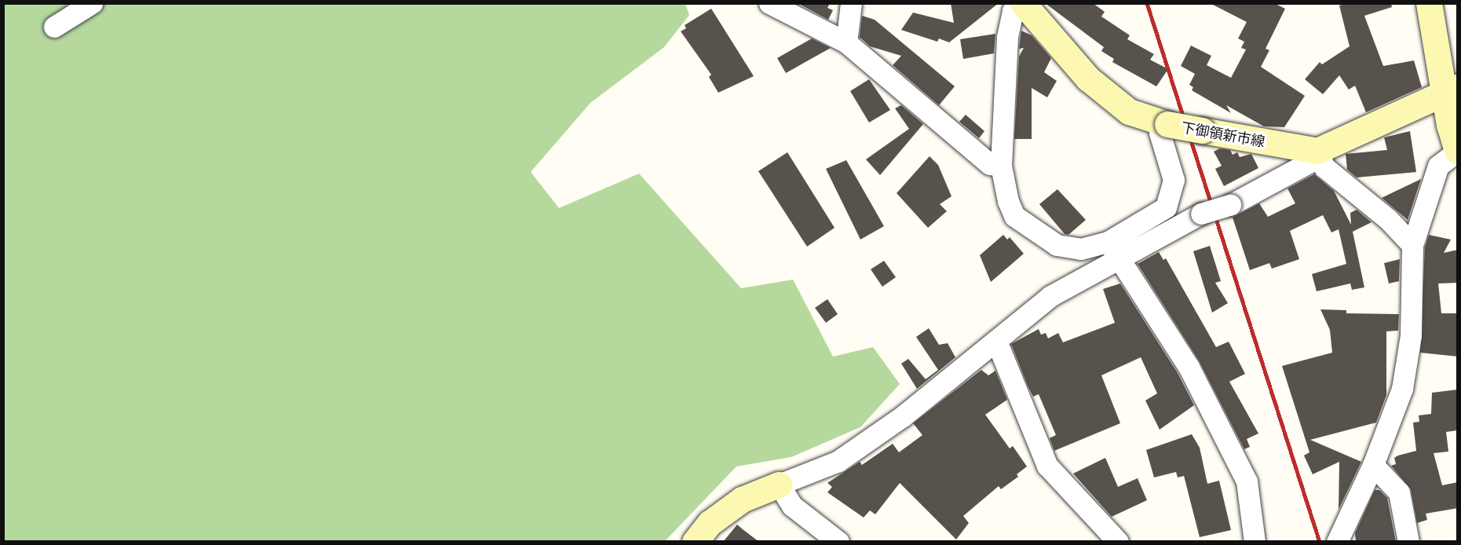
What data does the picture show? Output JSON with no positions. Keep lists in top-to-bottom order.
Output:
{
  "streets": {
    "main road": ["下御領新市線"]
  }
}
